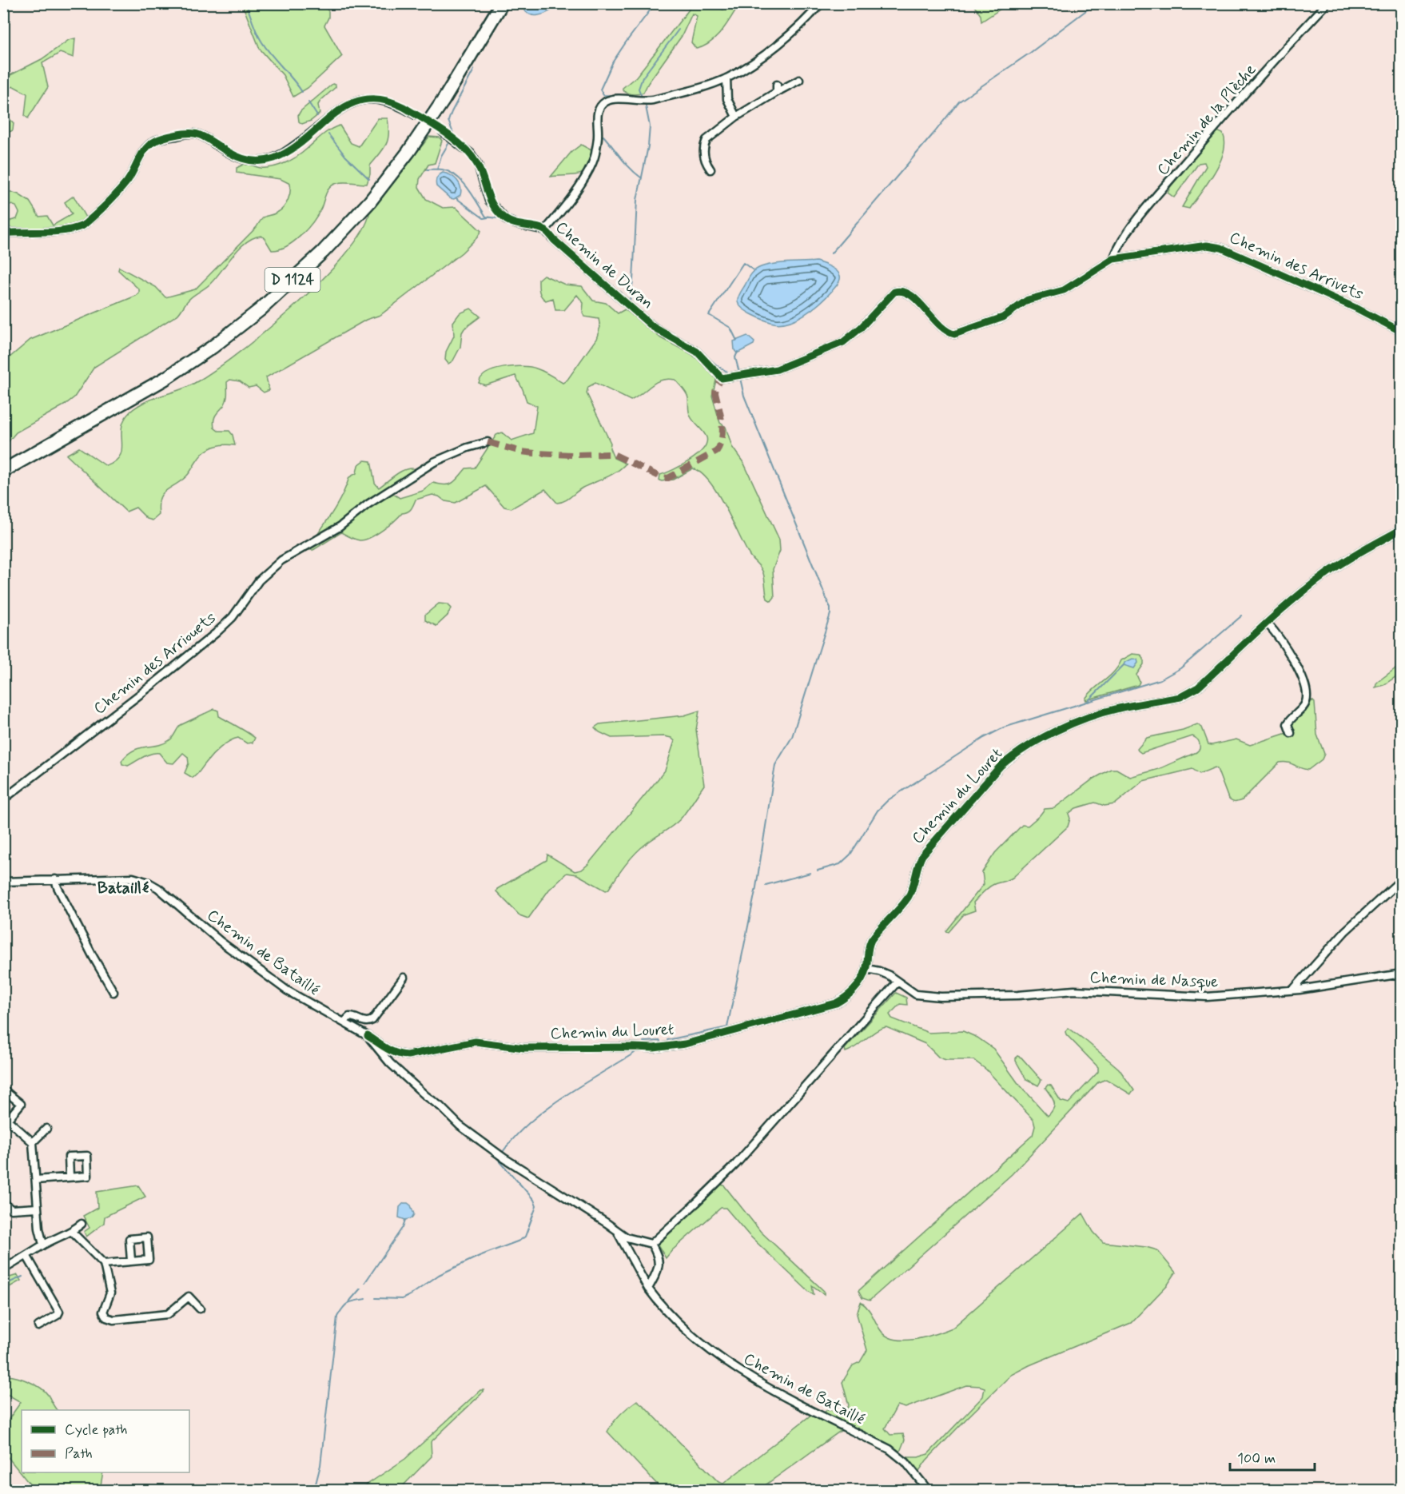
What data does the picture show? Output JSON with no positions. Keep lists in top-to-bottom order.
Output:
{
  "streets": {
    "highway": ["D 1124"],
    "street": [
      "Chemin de la Plèche",
      "Chemin de Duran",
      "Chemin des Arrivets",
      "Chemin des Arriouets",
      "Chemin du Louret",
      "Chemin de Bataillé",
      "Chemin de Nasque"
    ]
  },
  "crossings": [
    ["Chemin de la Plèche", "Chemin des Arrivets"],
    ["Chemin de Duran", "Chemin des Arrivets"],
    ["Chemin du Louret", "Chemin de Bataillé"],
    ["Chemin du Louret", "Chemin de Nasque"]
  ],
  "districts": ["Bataillé"],
  "legend": ["Cycle path", "Path"],
  "scale_bar": "100 m"
}
